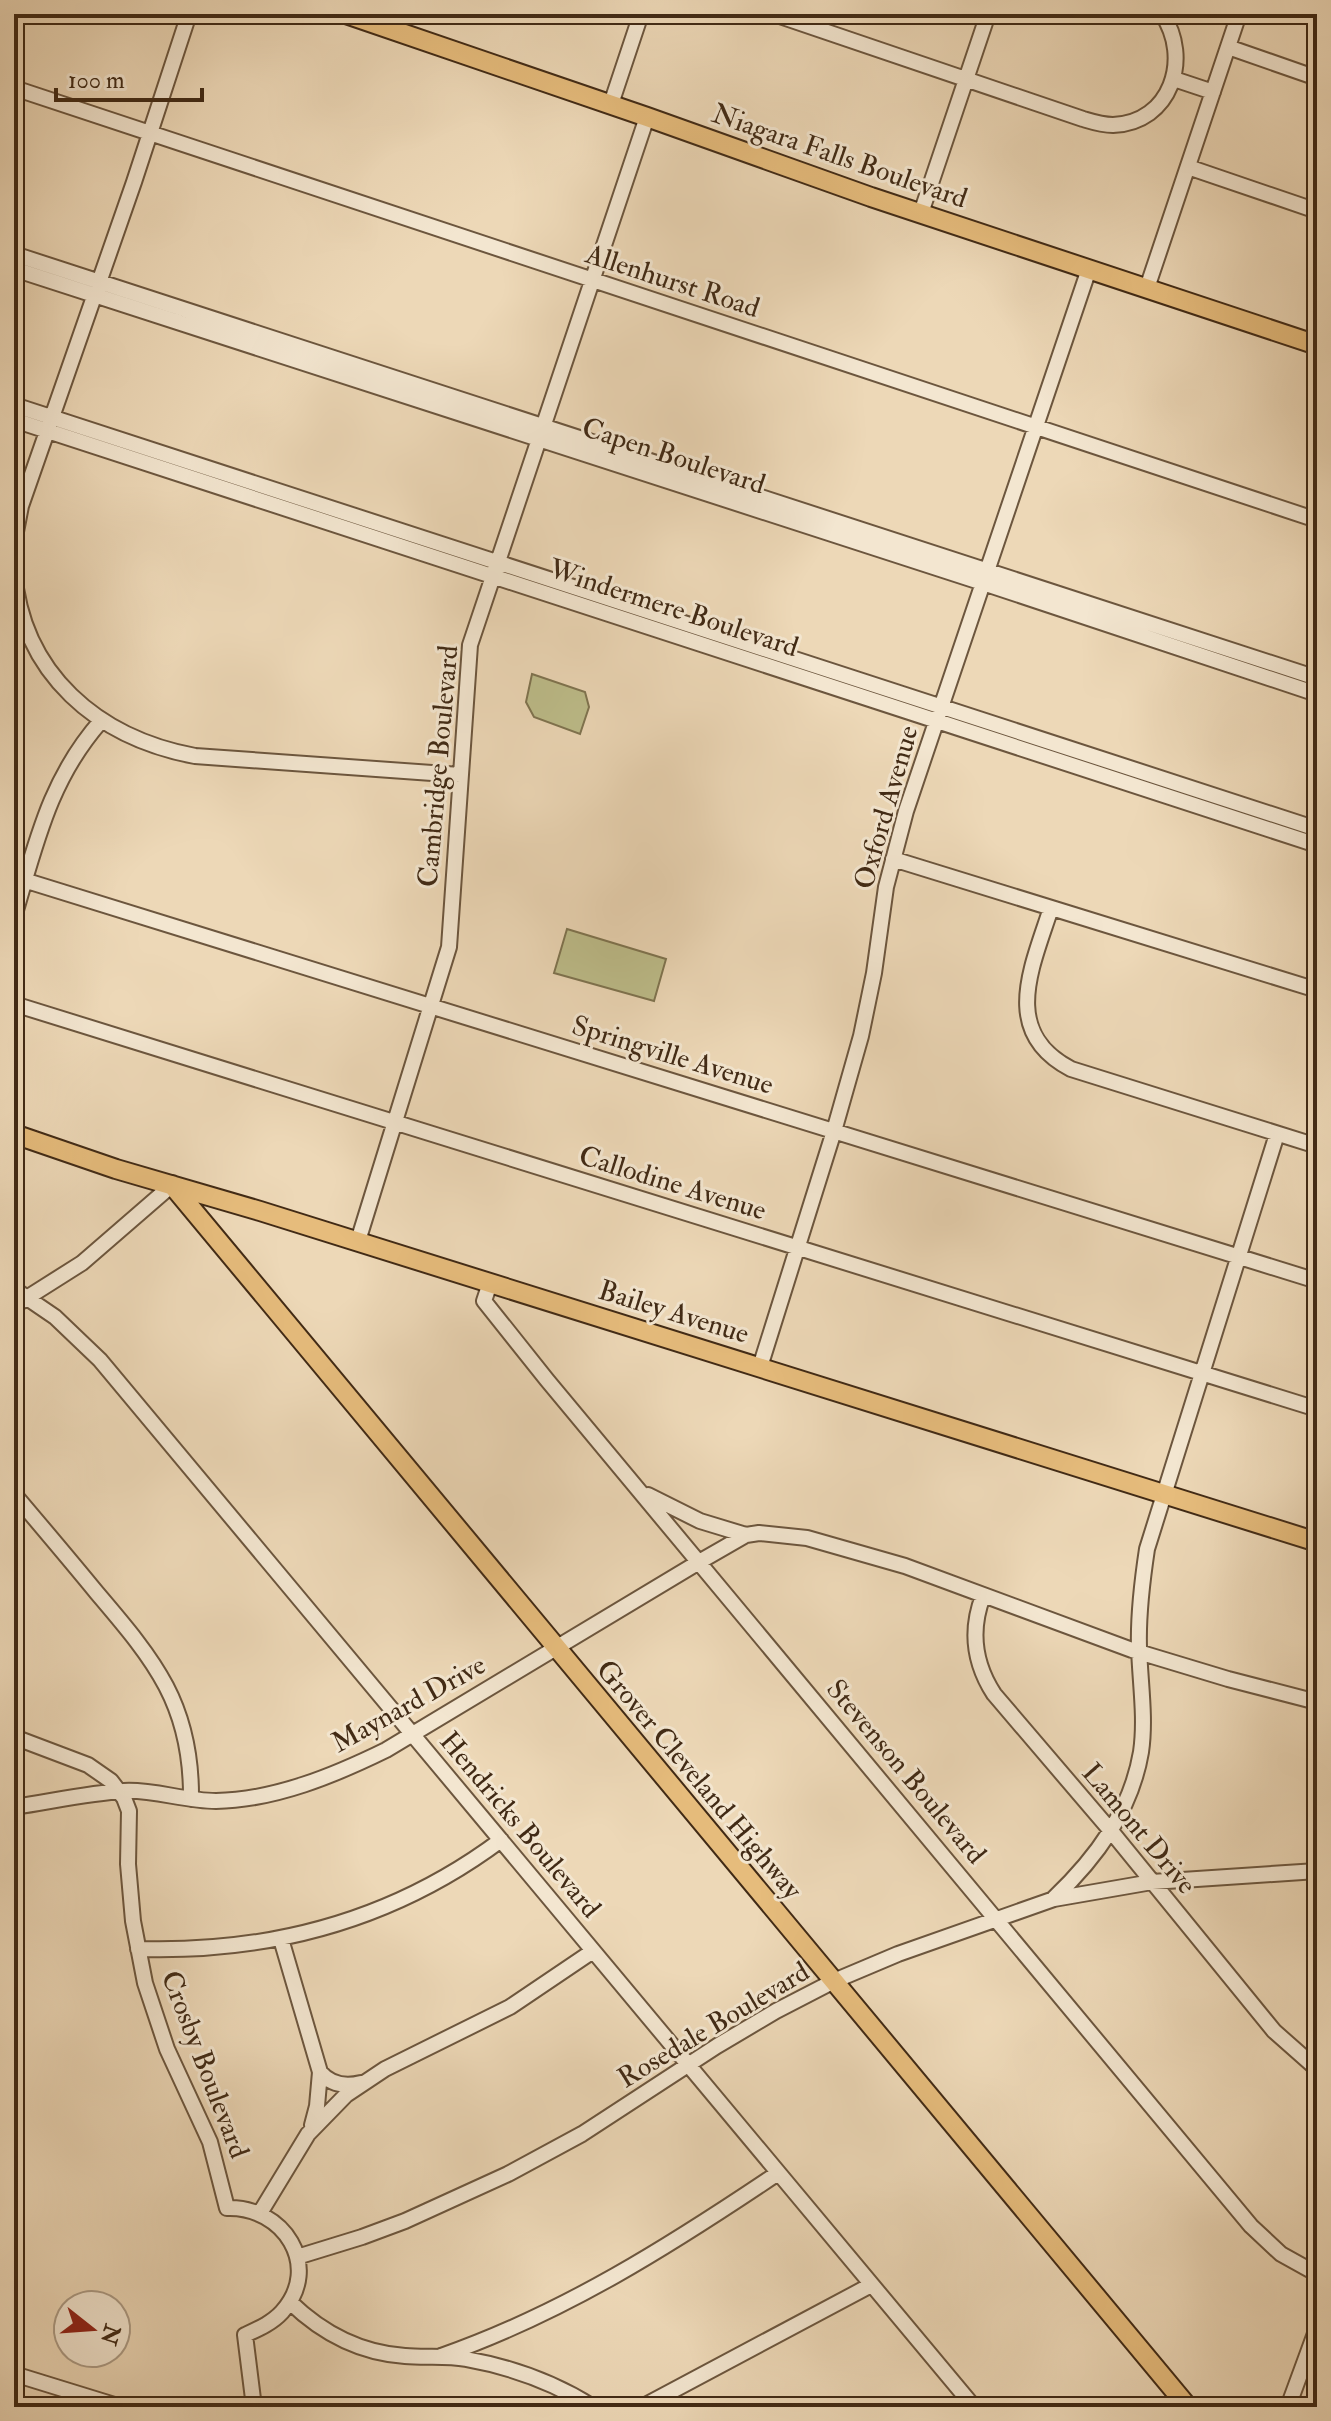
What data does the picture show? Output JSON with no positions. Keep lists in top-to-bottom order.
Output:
{
  "streets": {
    "main road": ["Niagara Falls Boulevard", "Bailey Avenue", "Grover Cleveland Highway"],
    "street": [
      "Allenhurst Road",
      "Capen Boulevard",
      "Windermere Boulevard",
      "Cambridge Boulevard",
      "Oxford Avenue",
      "Springville Avenue",
      "Callodine Avenue",
      "Maynard Drive",
      "Stevenson Boulevard",
      "Hendricks Boulevard",
      "Lamont Drive",
      "Rosedale Boulevard",
      "Crosby Boulevard"
    ]
  },
  "crossings": [
    ["Niagara Falls Boulevard", "Cambridge Boulevard"],
    ["Niagara Falls Boulevard", "Oxford Avenue"],
    ["Allenhurst Road", "Cambridge Boulevard"],
    ["Allenhurst Road", "Oxford Avenue"],
    ["Capen Boulevard", "Cambridge Boulevard"],
    ["Capen Boulevard", "Oxford Avenue"],
    ["Windermere Boulevard", "Cambridge Boulevard"],
    ["Windermere Boulevard", "Oxford Avenue"],
    ["Cambridge Boulevard", "Springville Avenue"],
    ["Cambridge Boulevard", "Callodine Avenue"],
    ["Cambridge Boulevard", "Bailey Avenue"],
    ["Oxford Avenue", "Springville Avenue"],
    ["Oxford Avenue", "Callodine Avenue"],
    ["Oxford Avenue", "Bailey Avenue"],
    ["Bailey Avenue", "Stevenson Boulevard"],
    ["Bailey Avenue", "Grover Cleveland Highway"],
    ["Maynard Drive", "Stevenson Boulevard"],
    ["Maynard Drive", "Grover Cleveland Highway"],
    ["Maynard Drive", "Hendricks Boulevard"],
    ["Maynard Drive", "Lamont Drive"],
    ["Maynard Drive", "Crosby Boulevard"],
    ["Stevenson Boulevard", "Rosedale Boulevard"],
    ["Grover Cleveland Highway", "Rosedale Boulevard"],
    ["Hendricks Boulevard", "Rosedale Boulevard"],
    ["Lamont Drive", "Rosedale Boulevard"],
    ["Rosedale Boulevard", "Crosby Boulevard"]
  ],
  "scale_bar": "100 m",
  "north": "right"
}
